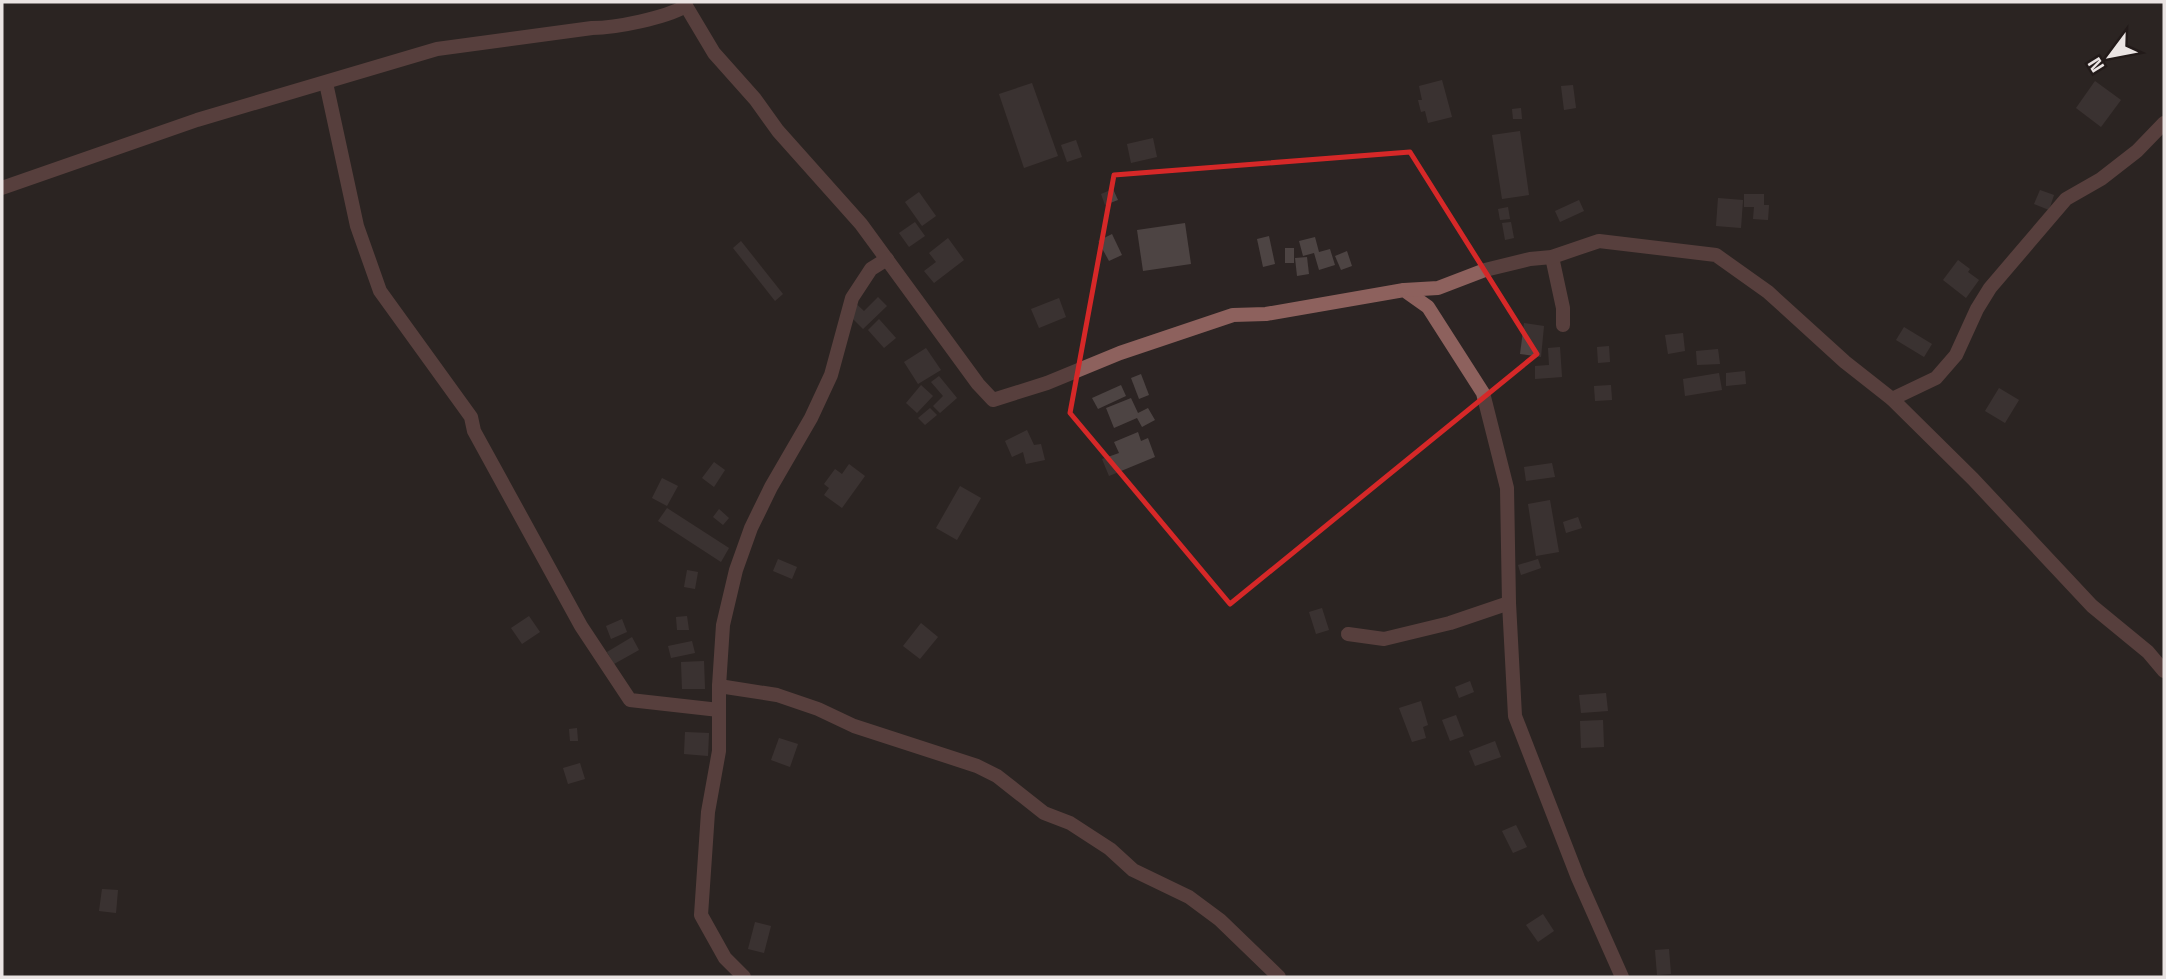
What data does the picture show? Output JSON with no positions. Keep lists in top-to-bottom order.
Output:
{
  "north": "bottom left"
}
